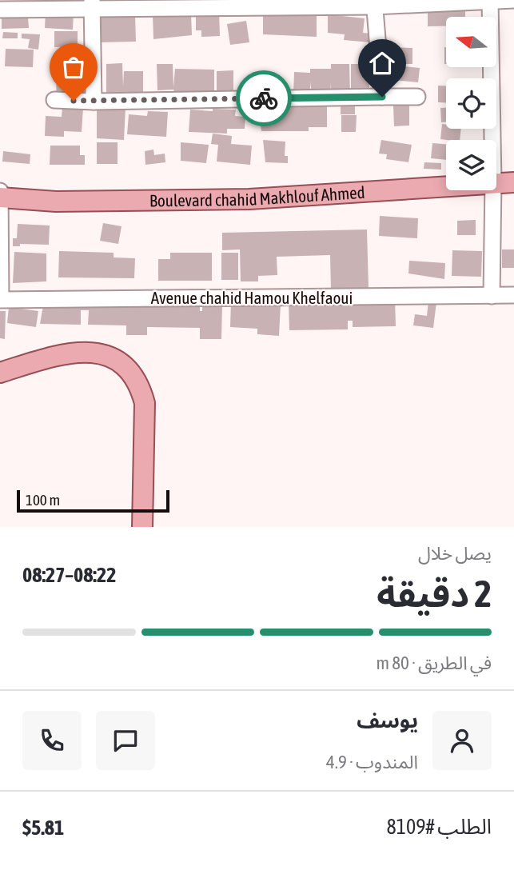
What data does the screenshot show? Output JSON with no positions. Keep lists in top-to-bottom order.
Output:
{
  "streets": {
    "main road": ["Boulevard chahid Makhlouf Ahmed"],
    "street": ["Avenue chahid Hamou Khelfaoui"]
  },
  "crossings": [
    ["Boulevard chahid Makhlouf Ahmed", "Avenue chahid Hamou Khelfaoui"]
  ],
  "scale_bar": "100 m",
  "north": "left",
  "page": {
    "scale": "100 m",
    "heading": ["2 دقيقة", "يصل خلال", "08:22–08:27"],
    "panel": [
      "يوسف",
      "المندوب · 4.9",
      "الطلب #8109",
      "$5.81"
    ],
    "bar": "في الطريق · 80 m"
  }
}
